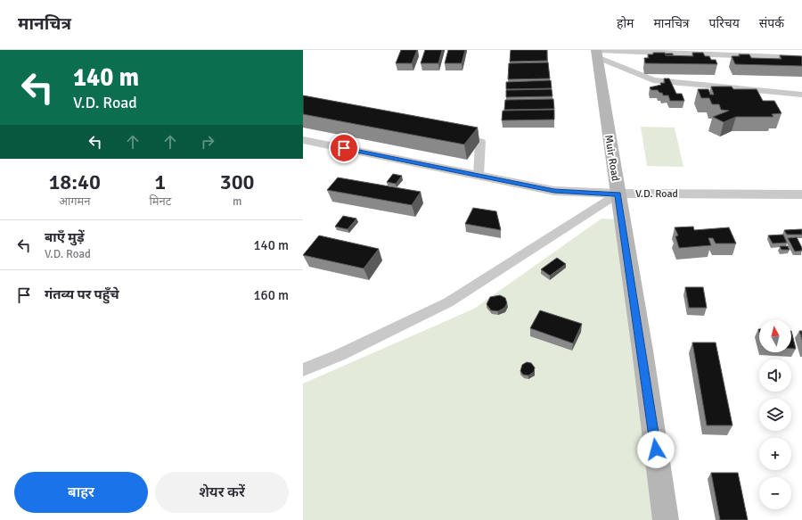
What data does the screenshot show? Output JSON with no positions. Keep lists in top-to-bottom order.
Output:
{
  "streets": {
    "main road": ["Muir Road"],
    "street": ["V.D. Road"]
  },
  "crossings": [
    ["Muir Road", "V.D. Road"]
  ],
  "north": "top",
  "page": {
    "header": "मानचित्र",
    "nav": [
      "होम",
      "मानचित्र",
      "परिचय",
      "संपर्क"
    ],
    "turn": ["140 m", "V.D. Road"],
    "eta": [
      "18:40",
      "आगमन",
      "1",
      "मिनट",
      "300",
      "m"
    ],
    "list": [
      {
        "name": "बाएँ मुड़ें",
        "note": "V.D. Road",
        "value": "140 m"
      },
      {
        "name": "गंतव्य पर पहुँचे",
        "value": "160 m"
      }
    ],
    "map_buttons": ["+", "−"],
    "buttons": ["बाहर", "शेयर करें"]
  }
}
